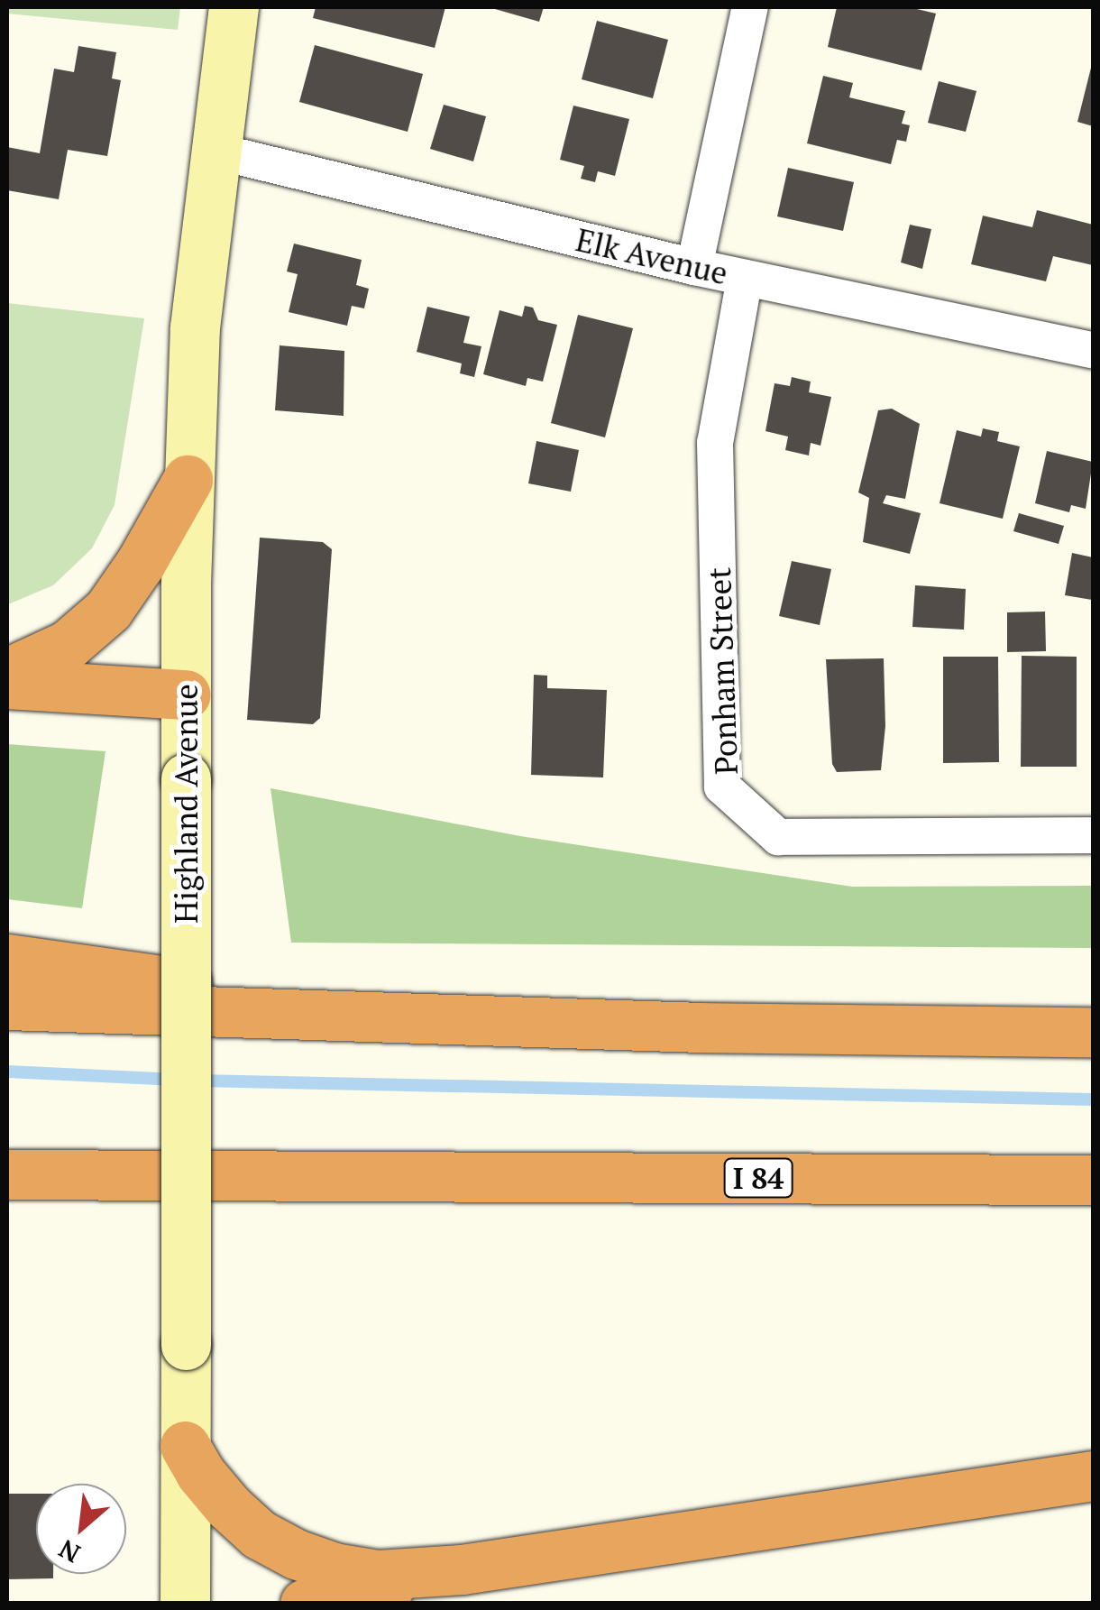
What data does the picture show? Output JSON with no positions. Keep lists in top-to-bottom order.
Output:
{
  "streets": {
    "highway": ["I 84"],
    "main road": ["Highland Avenue"],
    "street": ["Elk Avenue", "Ponham Street"]
  },
  "crossings": [
    ["Elk Avenue", "Ponham Street"],
    ["Elk Avenue", "Highland Avenue"]
  ],
  "north": "bottom left"
}
